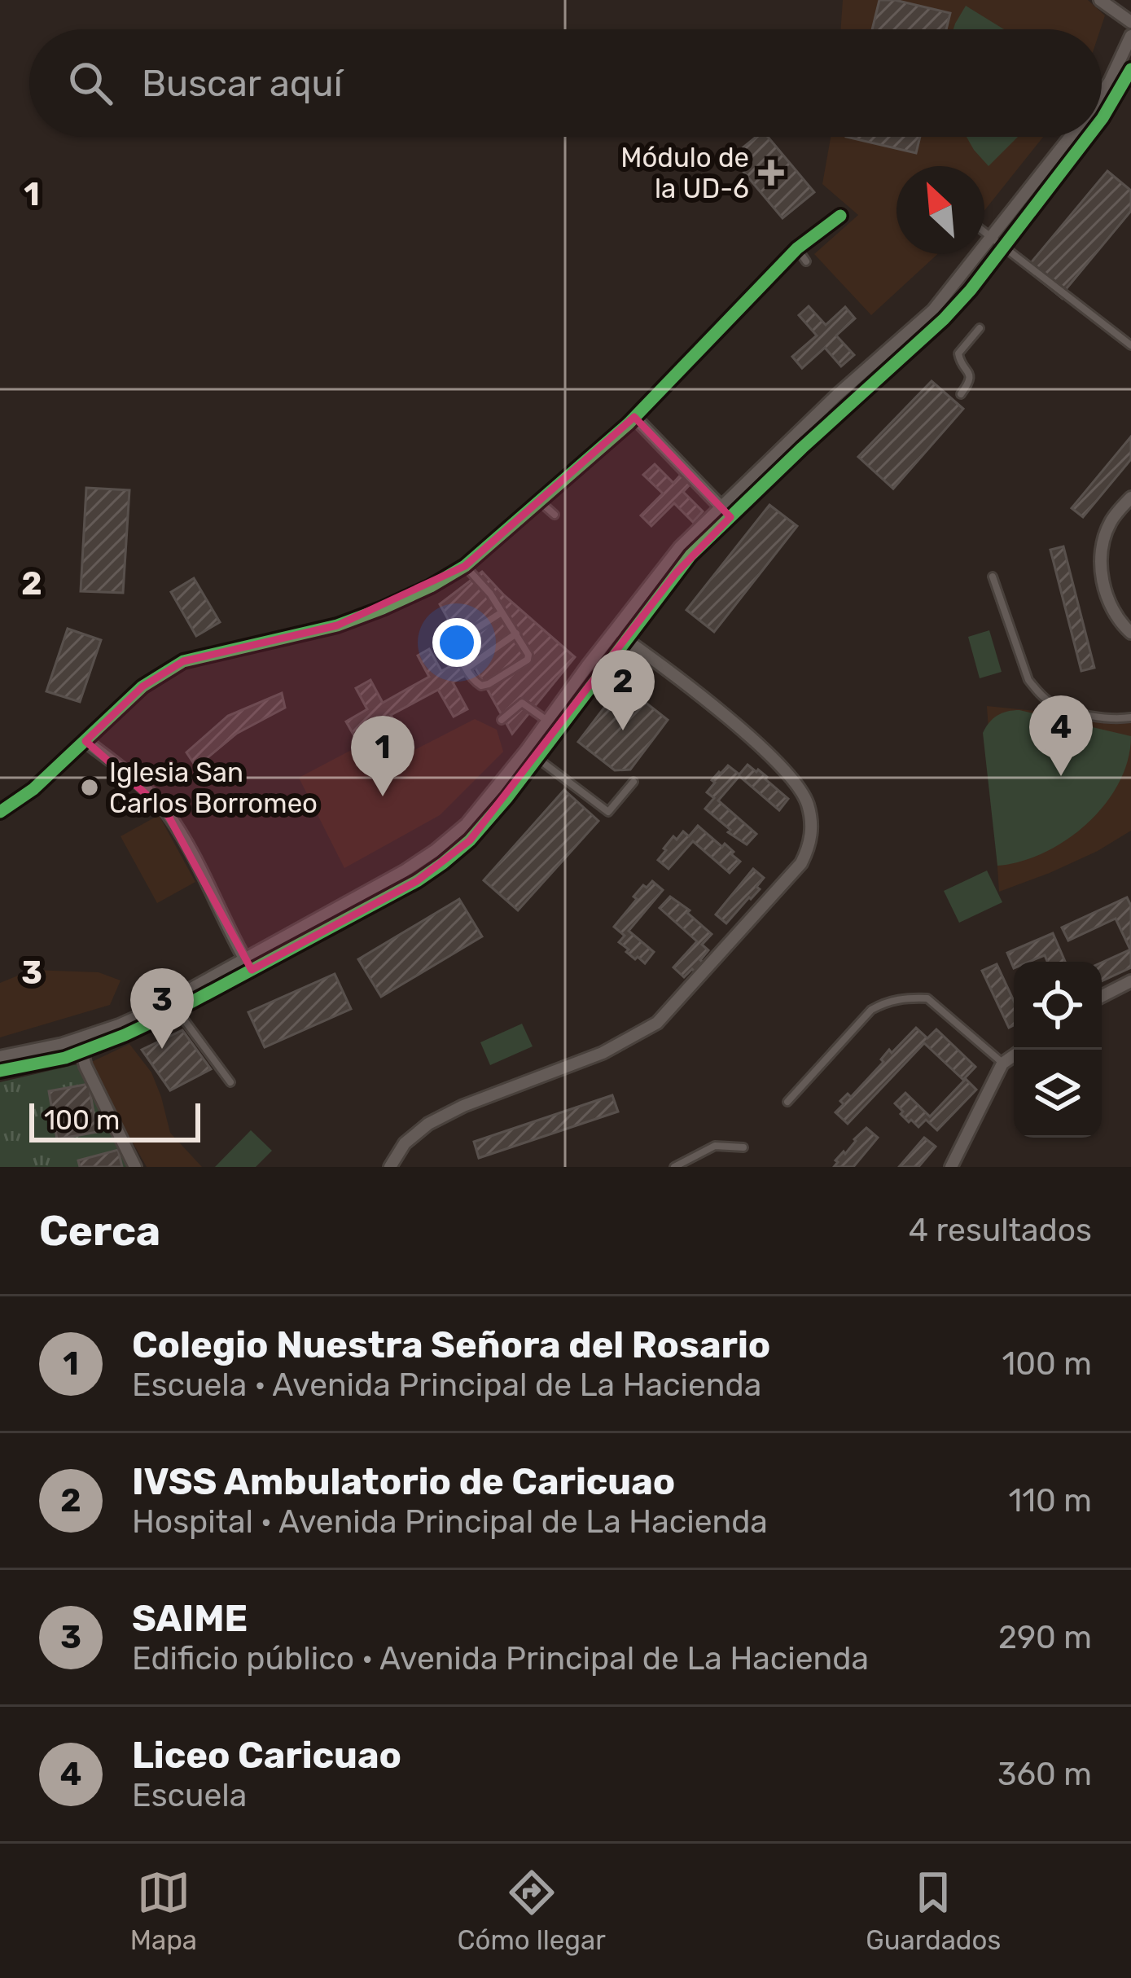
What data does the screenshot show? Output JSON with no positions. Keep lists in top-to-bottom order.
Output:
{
  "places": {
    "health": ["Módulo de la UD-6"],
    "other": ["Iglesia San Carlos Borromeo"]
  },
  "scale_bar": "100 m",
  "north": "top left",
  "page": {
    "search": "Buscar aquí",
    "pins": [
      "2",
      "4",
      "1",
      "3"
    ],
    "scale": "100 m",
    "heading": ["Cerca", "4 resultados"],
    "list": [
      {
        "mark": "1",
        "name": "Colegio Nuestra Señora del Rosario",
        "note": "Escuela · Avenida Principal de La Hacienda",
        "value": "100 m"
      },
      {
        "mark": "2",
        "name": "IVSS Ambulatorio de Caricuao",
        "note": "Hospital · Avenida Principal de La Hacienda",
        "value": "110 m"
      },
      {
        "mark": "3",
        "name": "SAIME",
        "note": "Edificio público · Avenida Principal de La Hacienda",
        "value": "290 m"
      },
      {
        "mark": "4",
        "name": "Liceo Caricuao",
        "note": "Escuela",
        "value": "360 m"
      }
    ],
    "nav": ["Mapa", "Cómo llegar", "Guardados"]
  },
  "grid": {
    "rows": ["1", "2", "3"]
  }
}
